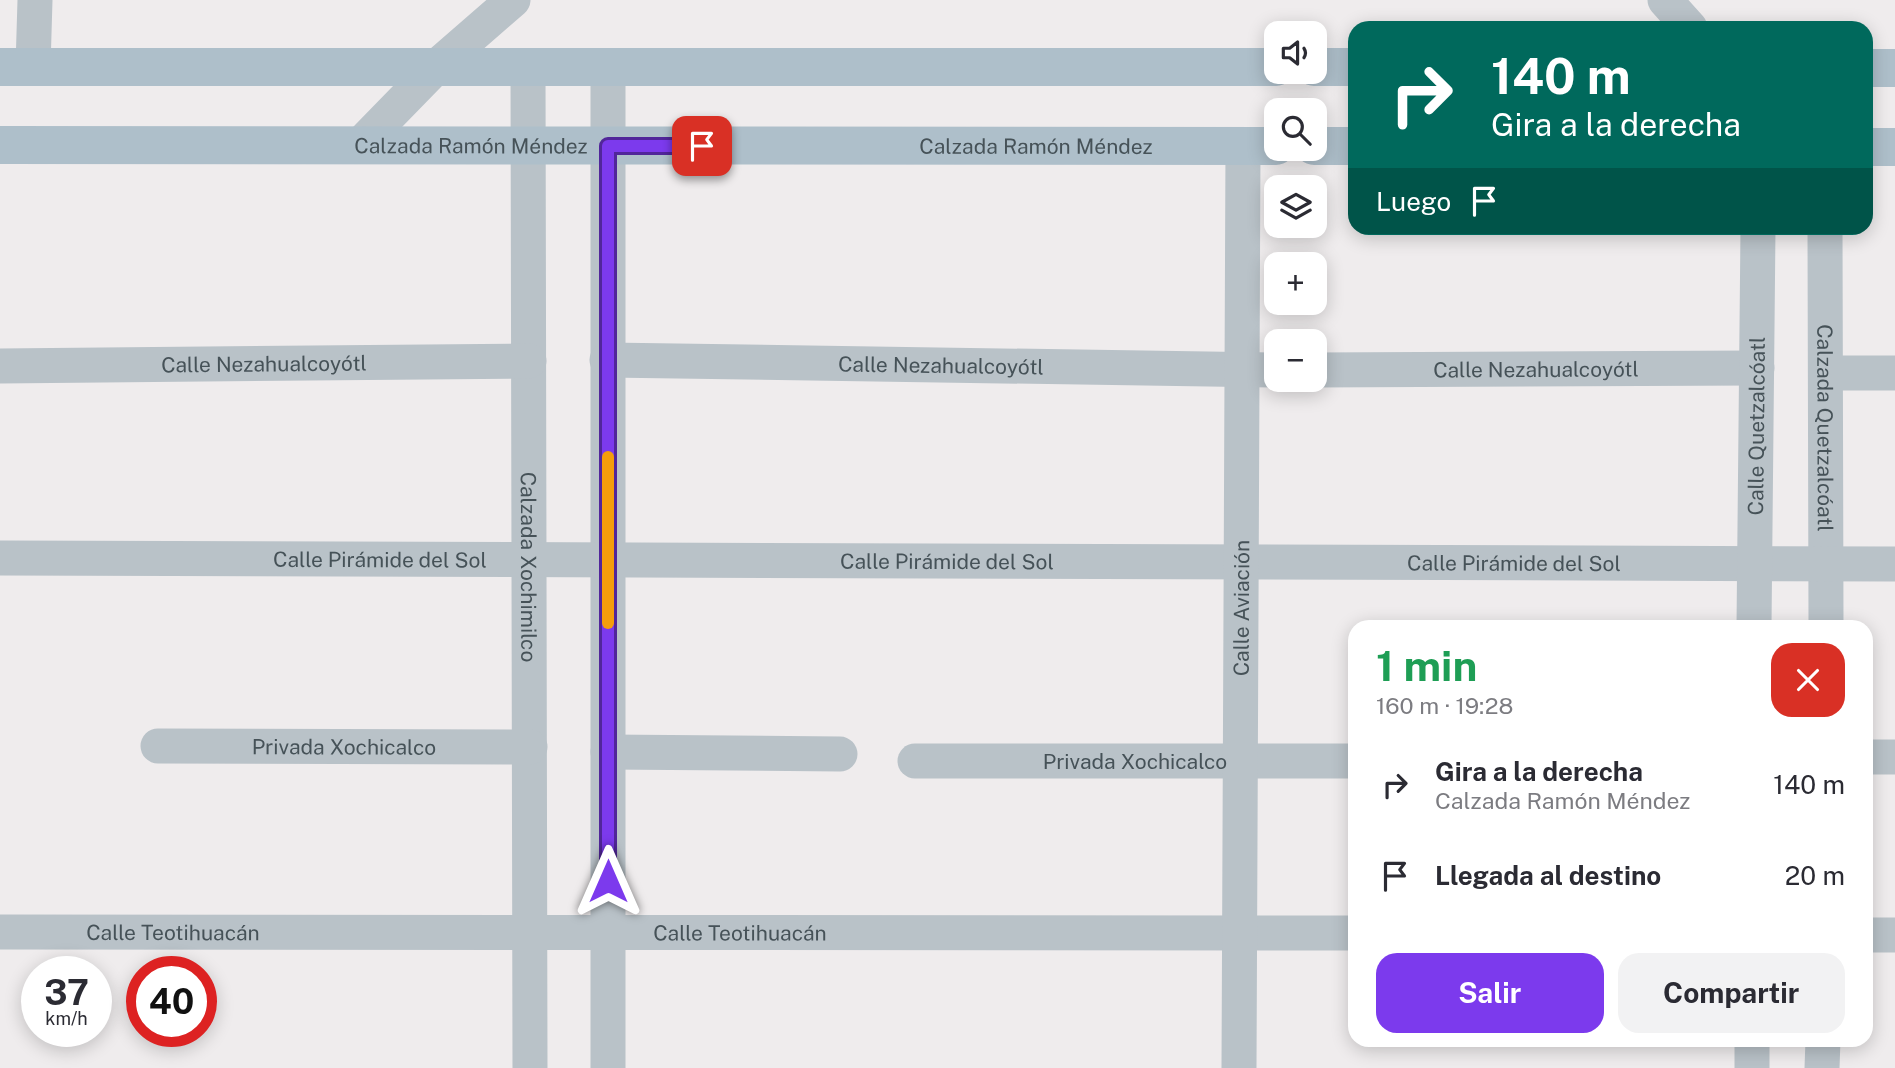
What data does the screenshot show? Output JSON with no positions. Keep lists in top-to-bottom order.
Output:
{
  "streets": {
    "main road": ["Calzada Ramón Méndez"],
    "street": [
      "Calle Nezahualcoyótl",
      "Calle Quetzalcóatl",
      "Calzada Quetzalcóatl",
      "Calle Pirámide del Sol",
      "Calzada Xochimilco",
      "Calle Aviación",
      "Privada Xochicalco",
      "Calle Teotihuacán"
    ]
  },
  "crossings": [
    ["Calzada Ramón Méndez", "Calzada Xochimilco"],
    ["Calzada Ramón Méndez", "Calle Aviación"],
    ["Calle Nezahualcoyótl", "Calle Quetzalcóatl"],
    ["Calle Nezahualcoyótl", "Calzada Xochimilco"],
    ["Calle Nezahualcoyótl", "Calle Aviación"],
    ["Calle Quetzalcóatl", "Calle Pirámide del Sol"],
    ["Calzada Quetzalcóatl", "Calle Pirámide del Sol"],
    ["Calle Pirámide del Sol", "Calzada Xochimilco"],
    ["Calle Pirámide del Sol", "Calle Aviación"],
    ["Calzada Xochimilco", "Privada Xochicalco"],
    ["Calzada Xochimilco", "Calle Teotihuacán"],
    ["Calle Aviación", "Privada Xochicalco"],
    ["Calle Aviación", "Calle Teotihuacán"]
  ],
  "page": {
    "map_buttons": ["+", "−"],
    "turn": ["140 m", "Gira a la derecha"],
    "then": "Luego",
    "heading": ["1 min", "160 m · 19:28"],
    "list": [
      {
        "name": "Gira a la derecha",
        "note": "Calzada Ramón Méndez",
        "value": "140 m"
      },
      {
        "name": "Llegada al destino",
        "value": "20 m"
      }
    ],
    "buttons": ["Salir", "Compartir"],
    "speed": "37 km/h",
    "limit": "40"
  }
}
